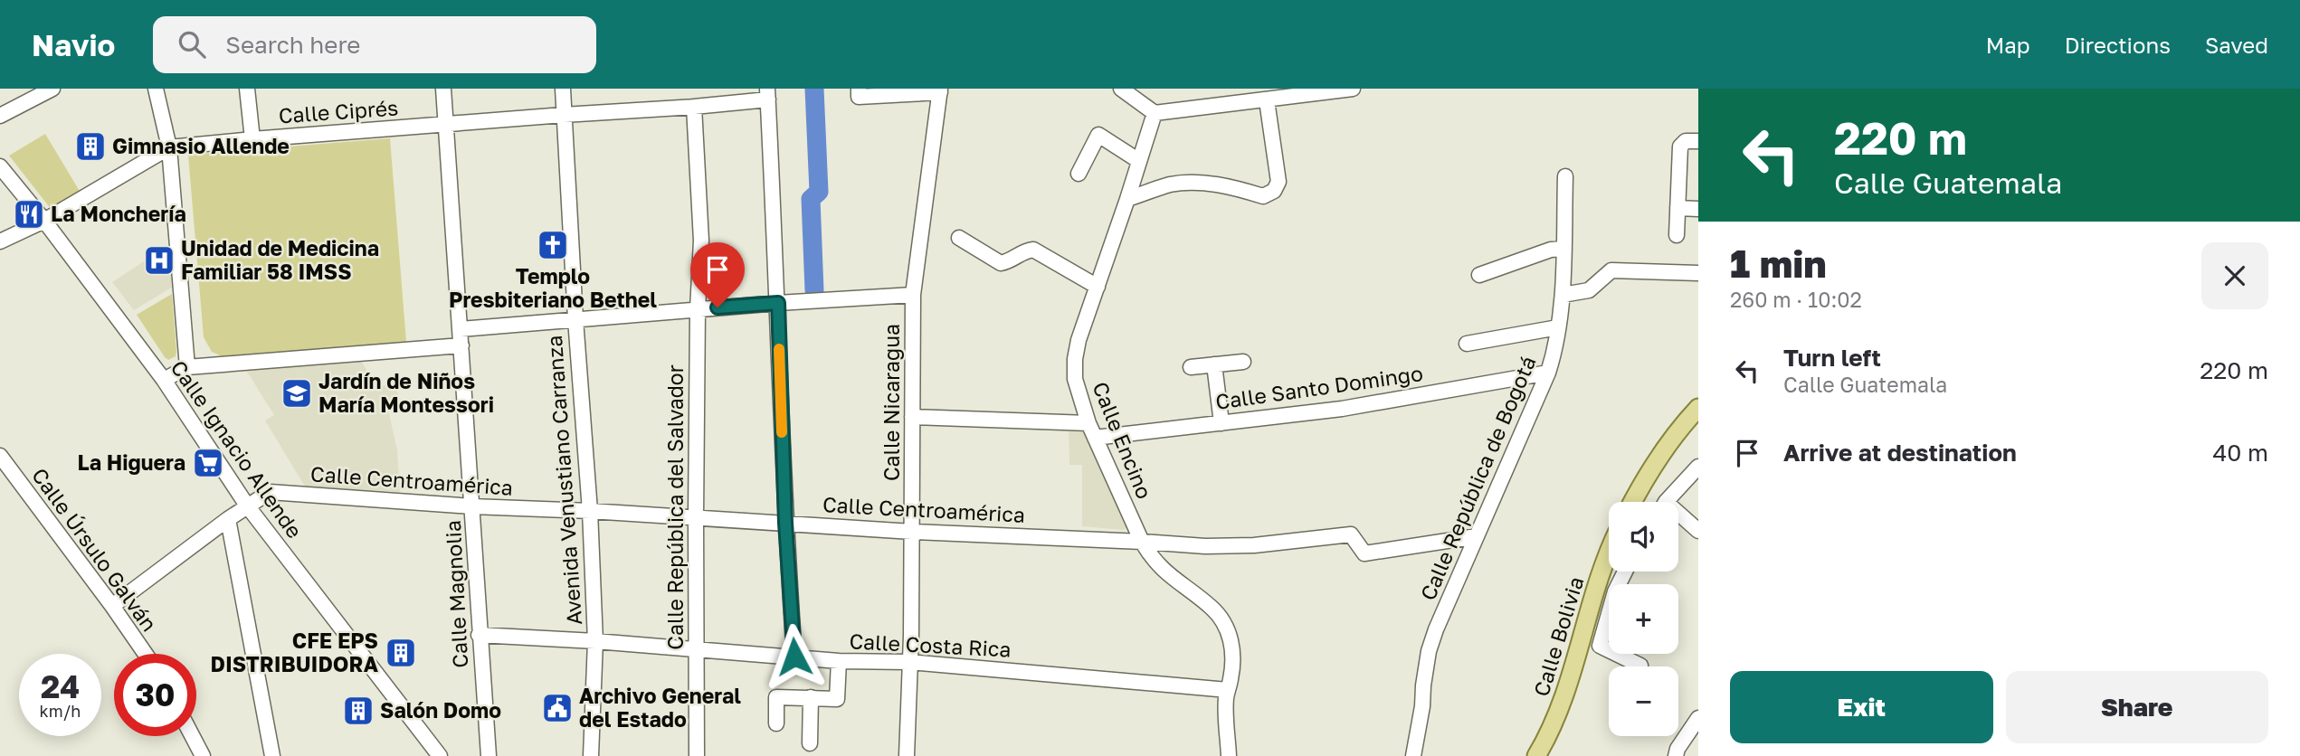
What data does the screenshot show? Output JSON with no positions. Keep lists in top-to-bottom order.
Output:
{
  "streets": {
    "main road": ["Calle Bolivia"],
    "street": [
      "Calle Ciprés",
      "Calle Santo Domingo",
      "Calle Nicaragua",
      "Calle Encino",
      "Calle Ignacio Allende",
      "Calle República de Bogotá",
      "Avenida Venustiano Carranza",
      "Calle Centroamérica",
      "Calle República del Salvador",
      "Calle Úrsulo Galván",
      "Calle Magnolia",
      "Calle Costa Rica"
    ]
  },
  "crossings": [
    ["Calle Ciprés", "Calle Ignacio Allende"],
    ["Calle Ciprés", "Avenida Venustiano Carranza"],
    ["Calle Ciprés", "Calle República del Salvador"],
    ["Calle Ciprés", "Calle Magnolia"],
    ["Calle Santo Domingo", "Calle Encino"],
    ["Calle Santo Domingo", "Calle República de Bogotá"],
    ["Calle Nicaragua", "Calle Centroamérica"],
    ["Calle Nicaragua", "Calle Costa Rica"],
    ["Calle Encino", "Calle Centroamérica"],
    ["Calle Encino", "Calle Costa Rica"],
    ["Calle Ignacio Allende", "Calle Centroamérica"],
    ["Calle República de Bogotá", "Calle Centroamérica"],
    ["Avenida Venustiano Carranza", "Calle Centroamérica"],
    ["Avenida Venustiano Carranza", "Calle Costa Rica"],
    ["Calle Centroamérica", "Calle República del Salvador"],
    ["Calle Centroamérica", "Calle Úrsulo Galván"],
    ["Calle Centroamérica", "Calle Magnolia"],
    ["Calle República del Salvador", "Calle Costa Rica"],
    ["Calle Magnolia", "Calle Costa Rica"]
  ],
  "places": {
    "building": ["Gimnasio Allende", "CFE EPS DISTRIBUIDORA", "Salón Domo"],
    "restaurant": ["La Monchería"],
    "church": ["Templo Presbiteriano Bethel"],
    "hospital": ["Unidad de Medicina Familiar 58 IMSS"],
    "school or university": ["Jardín de Niños María Montessori"],
    "supermarket": ["La Higuera"],
    "public building": ["Archivo General del Estado"]
  },
  "page": {
    "header": "Navio",
    "search": "Search here",
    "nav": ["Map", "Directions", "Saved"],
    "turn": ["220 m", "Calle Guatemala"],
    "heading": ["1 min", "260 m · 10:02"],
    "list": [
      {
        "name": "Turn left",
        "note": "Calle Guatemala",
        "value": "220 m"
      },
      {
        "name": "Arrive at destination",
        "value": "40 m"
      }
    ],
    "map_buttons": ["+", "−"],
    "speed": "24 km/h",
    "limit": "30",
    "buttons": ["Exit", "Share"]
  }
}
